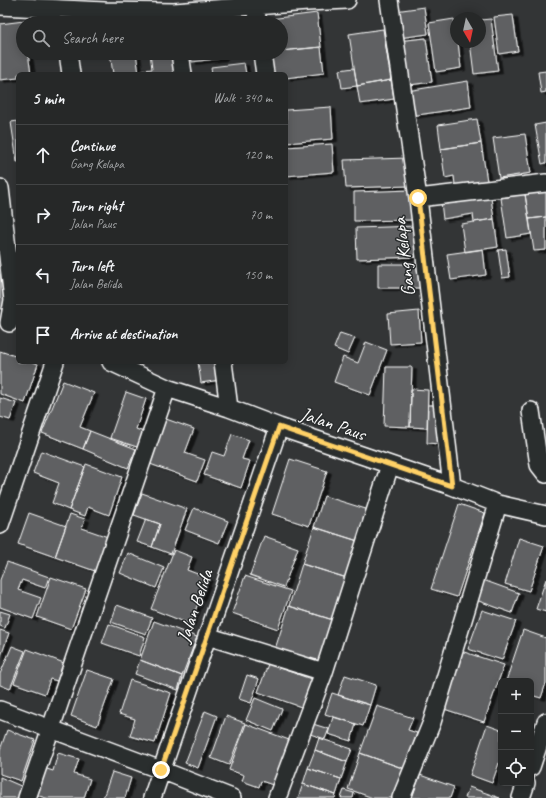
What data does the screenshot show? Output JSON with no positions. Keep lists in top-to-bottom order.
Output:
{
  "streets": {
    "street": ["Gang Kelapa", "Jalan Paus", "Jalan Belida"]
  },
  "crossings": [
    ["Gang Kelapa", "Jalan Paus"],
    ["Jalan Paus", "Jalan Belida"]
  ],
  "north": "bottom",
  "page": {
    "search": "Search here",
    "heading": ["5 min", "Walk · 340 m"],
    "list": [
      ["Continue", "Gang Kelapa", "120 m"],
      ["Turn right", "Jalan Paus", "70 m"],
      ["Turn left", "Jalan Belida", "150 m"],
      "Arrive at destination"
    ],
    "map_buttons": ["+", "−"]
  }
}
